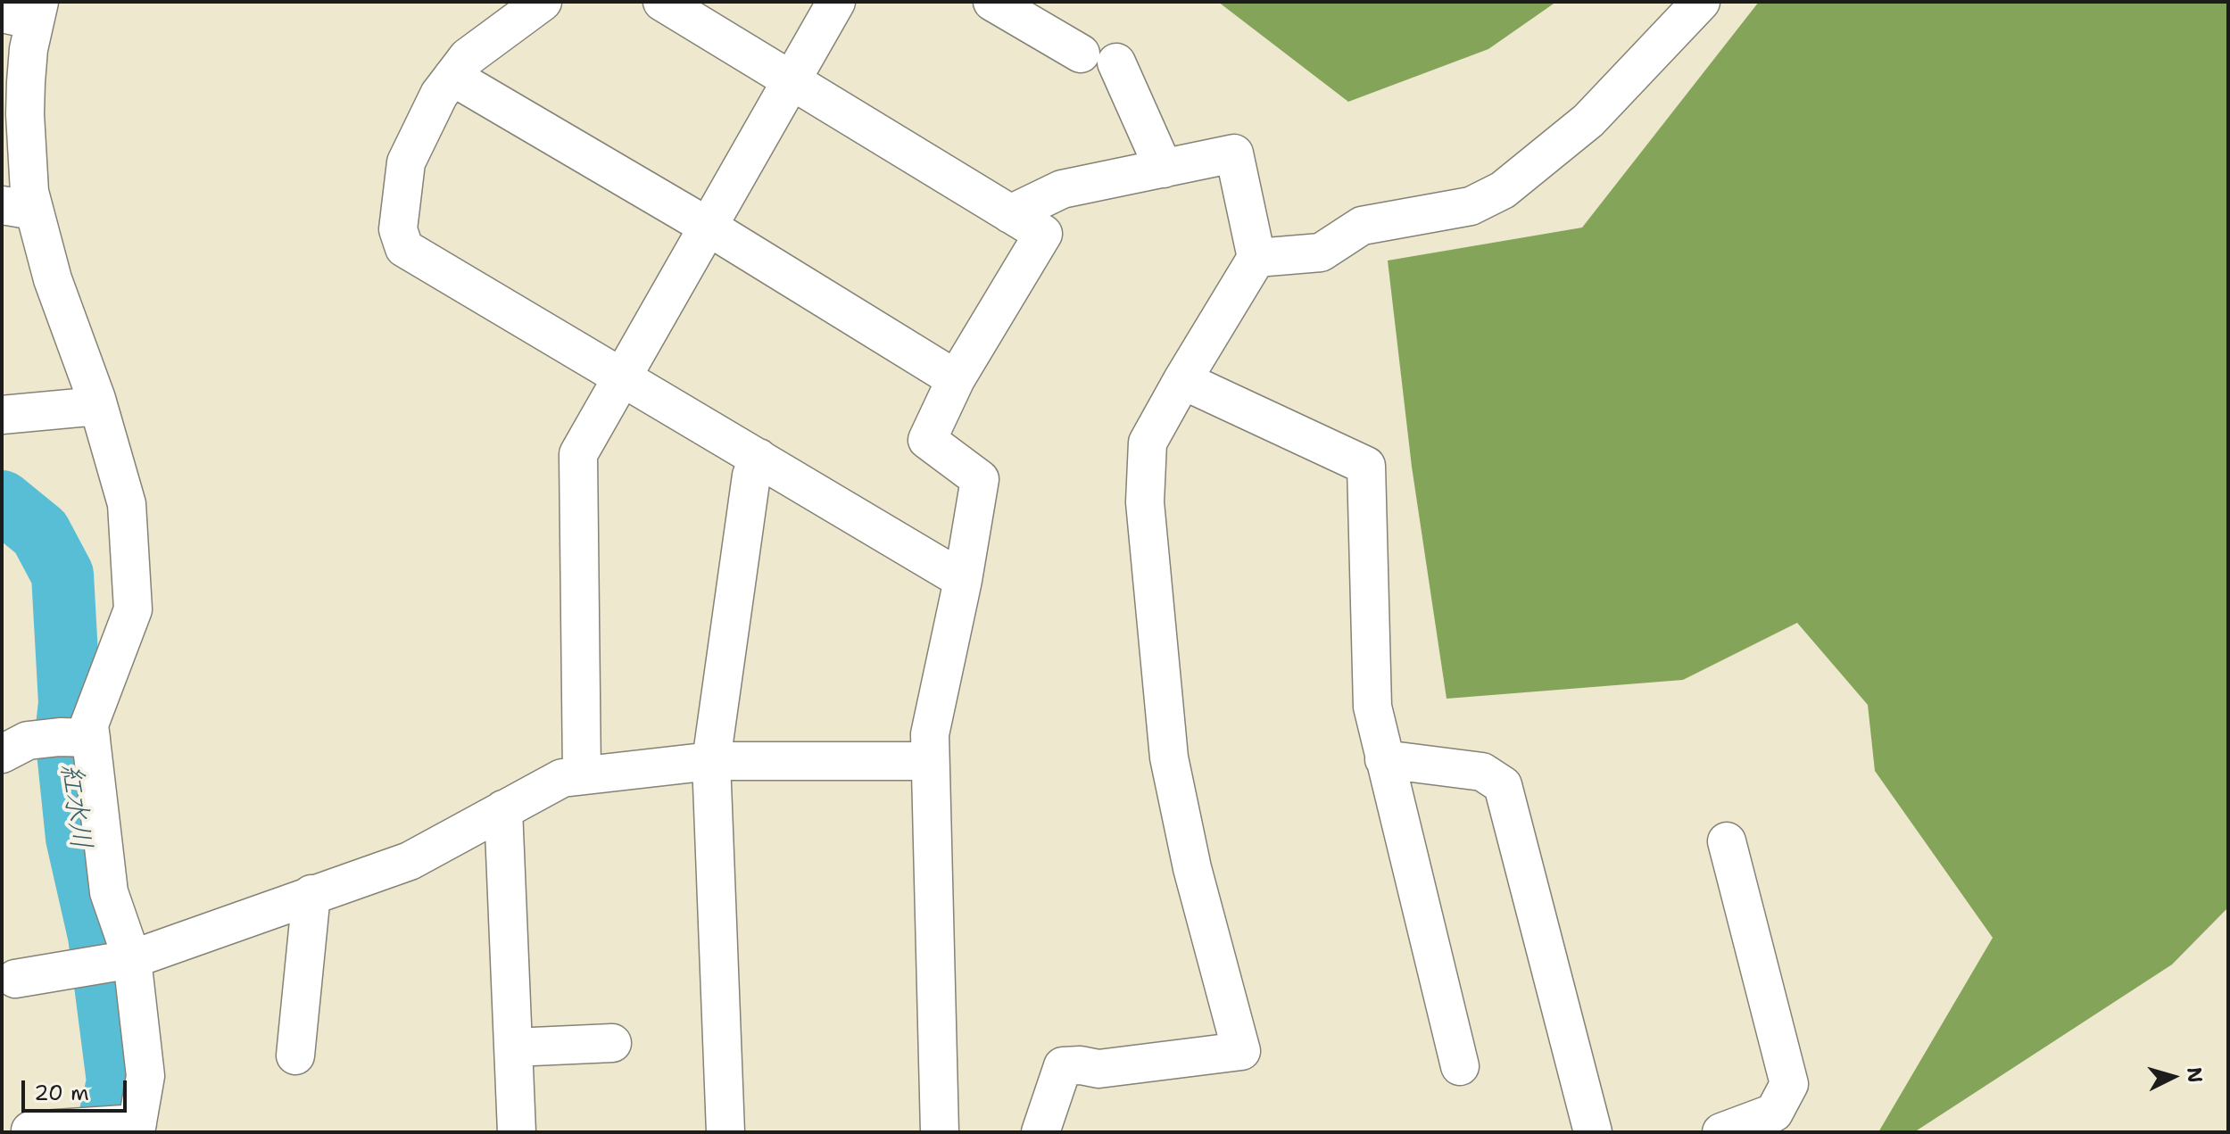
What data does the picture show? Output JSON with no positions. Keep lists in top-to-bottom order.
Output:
{
  "water": ["紅水川"],
  "scale_bar": "20 m",
  "north": "right"
}
